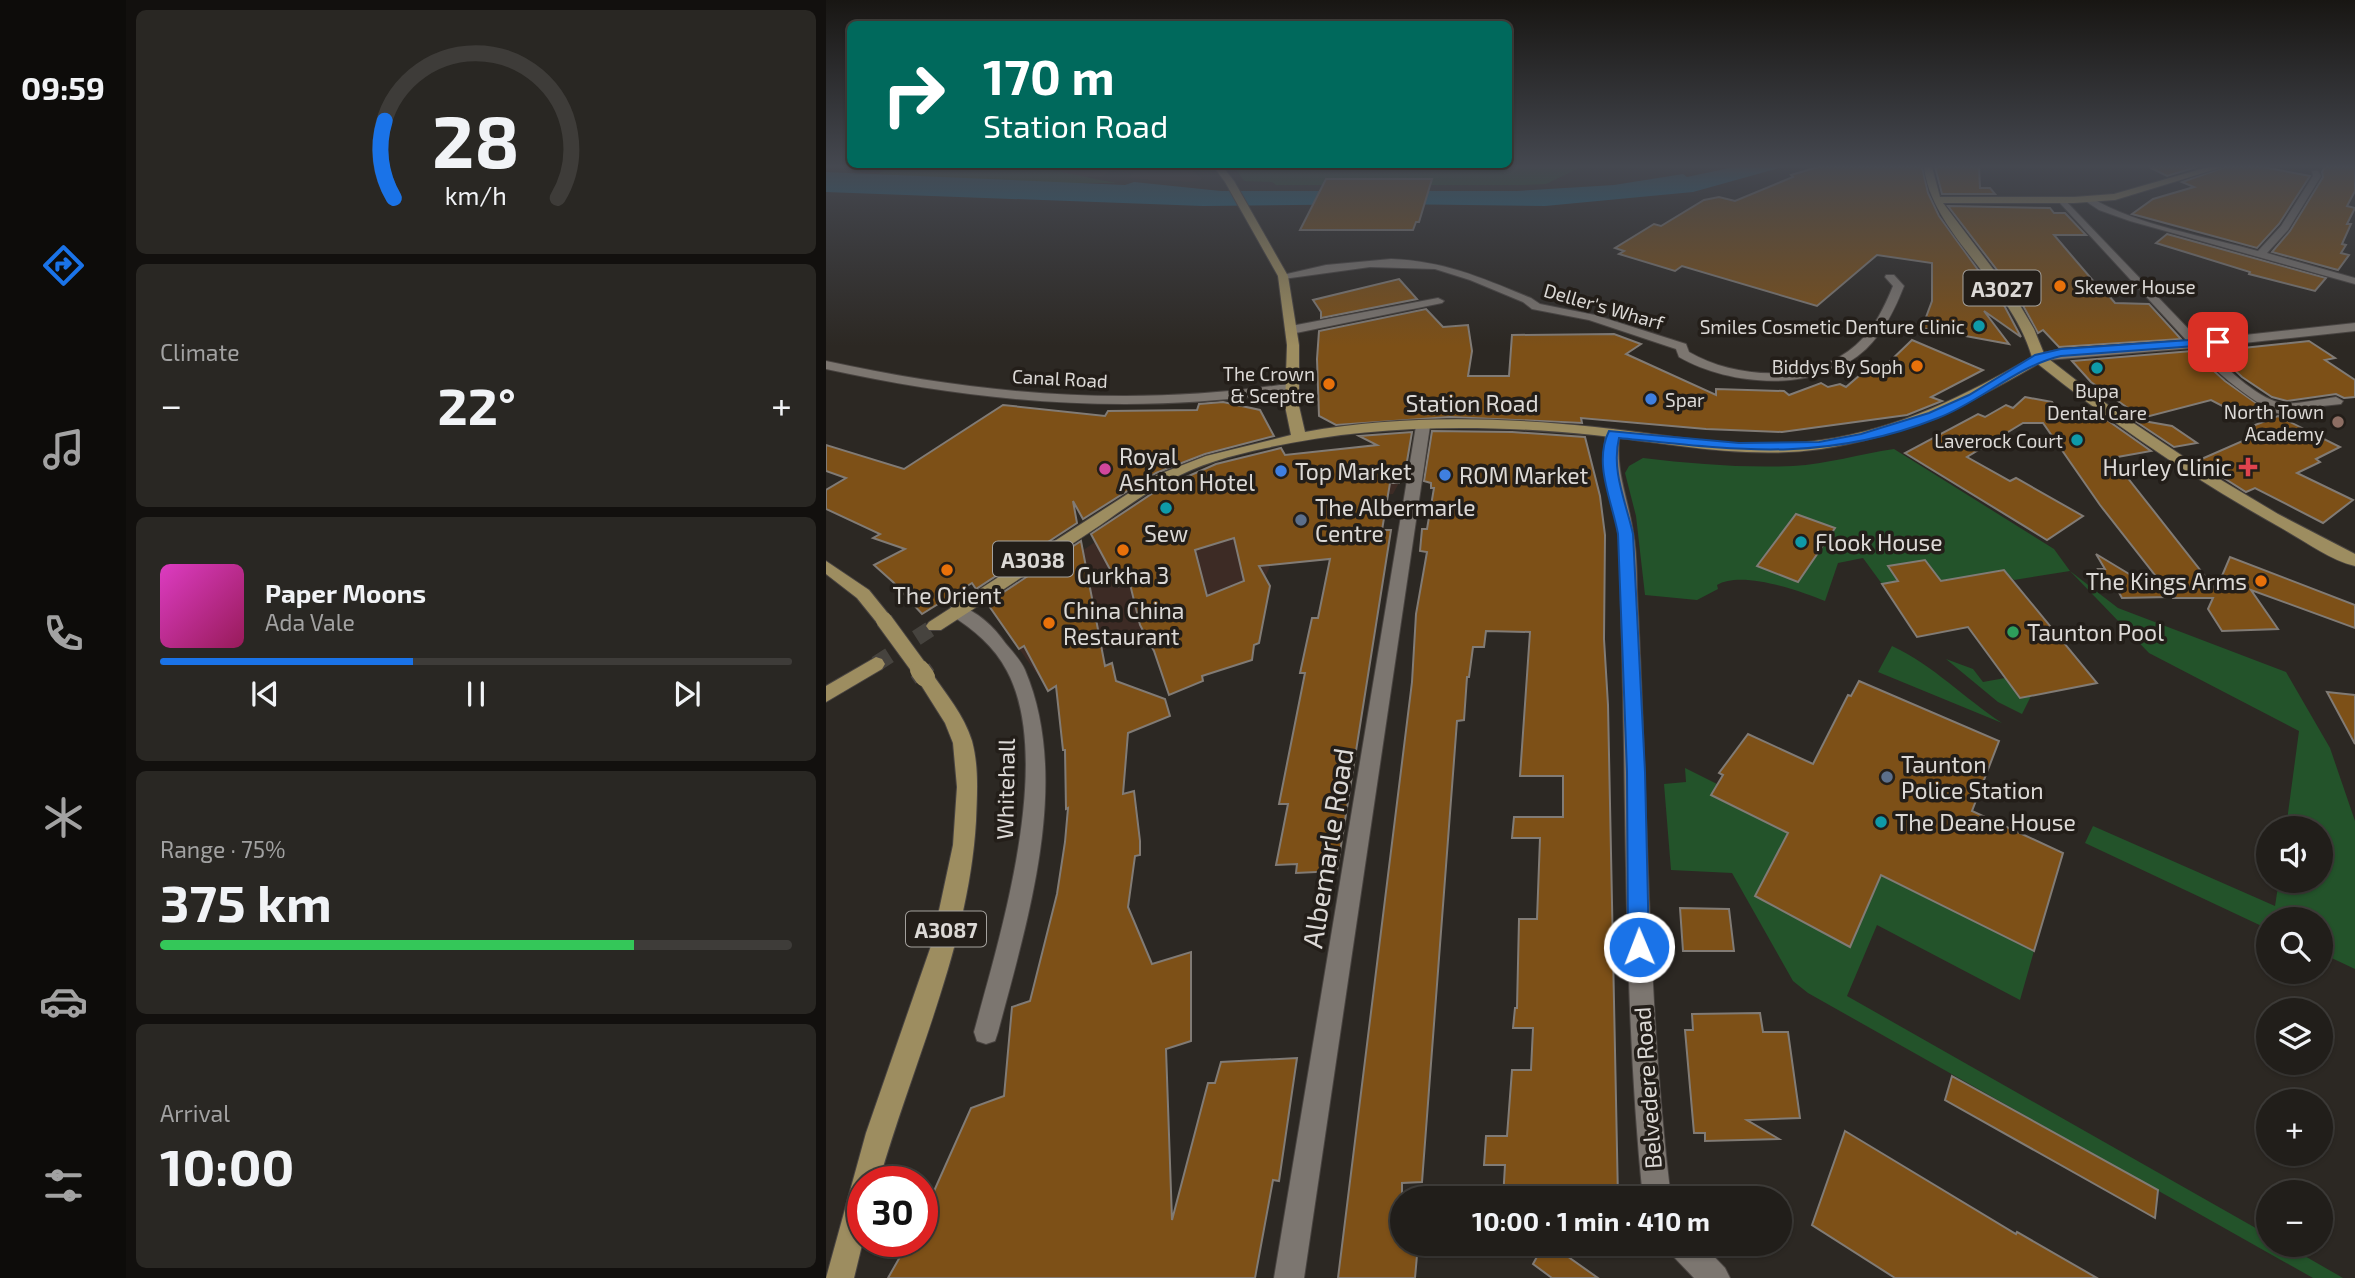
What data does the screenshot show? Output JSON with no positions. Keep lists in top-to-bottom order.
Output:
{
  "streets": {
    "main road": [
      "A3027",
      "Station Road",
      "A3038",
      "A3087"
    ],
    "street": [
      "Deller's Wharf",
      "Canal Road",
      "Whitehall",
      "Albemarle Road",
      "Belvedere Road"
    ]
  },
  "crossings": [
    ["A3027", "Station Road"],
    ["Station Road", "Whitehall"],
    ["Station Road", "Albemarle Road"],
    ["Station Road", "Belvedere Road"]
  ],
  "places": {
    "other": [
      "Skewer House",
      "Smiles Cosmetic Denture Clinic",
      "Biddys By Soph",
      "Bupa Dental Care",
      "The Crown & Sceptre",
      "Spar",
      "North Town Academy",
      "Laverock Court",
      "Royal Ashton Hotel",
      "Top Market",
      "ROM Market",
      "Sew",
      "The Albermarle Centre",
      "Flook House",
      "Gurkha 3",
      "The Orient",
      "The Kings Arms",
      "China China Restaurant",
      "Taunton Pool",
      "Taunton Police Station",
      "The Deane House"
    ],
    "health": ["Hurley Clinic"]
  },
  "page": {
    "tabs": "09:59",
    "turn": ["170 m", "Station Road"],
    "tile": [
      "Climate",
      ["Range · 75%", "375 km"],
      ["Arrival", "10:00"]
    ],
    "heat": ["−", "22°", "+"],
    "song": ["Paper Moons", "Ada Vale"],
    "map_buttons": ["+", "−"],
    "limit": "30",
    "trip": "10:00 · 1 min · 410 m",
    "gauge": ["28", "km/h"]
  }
}
